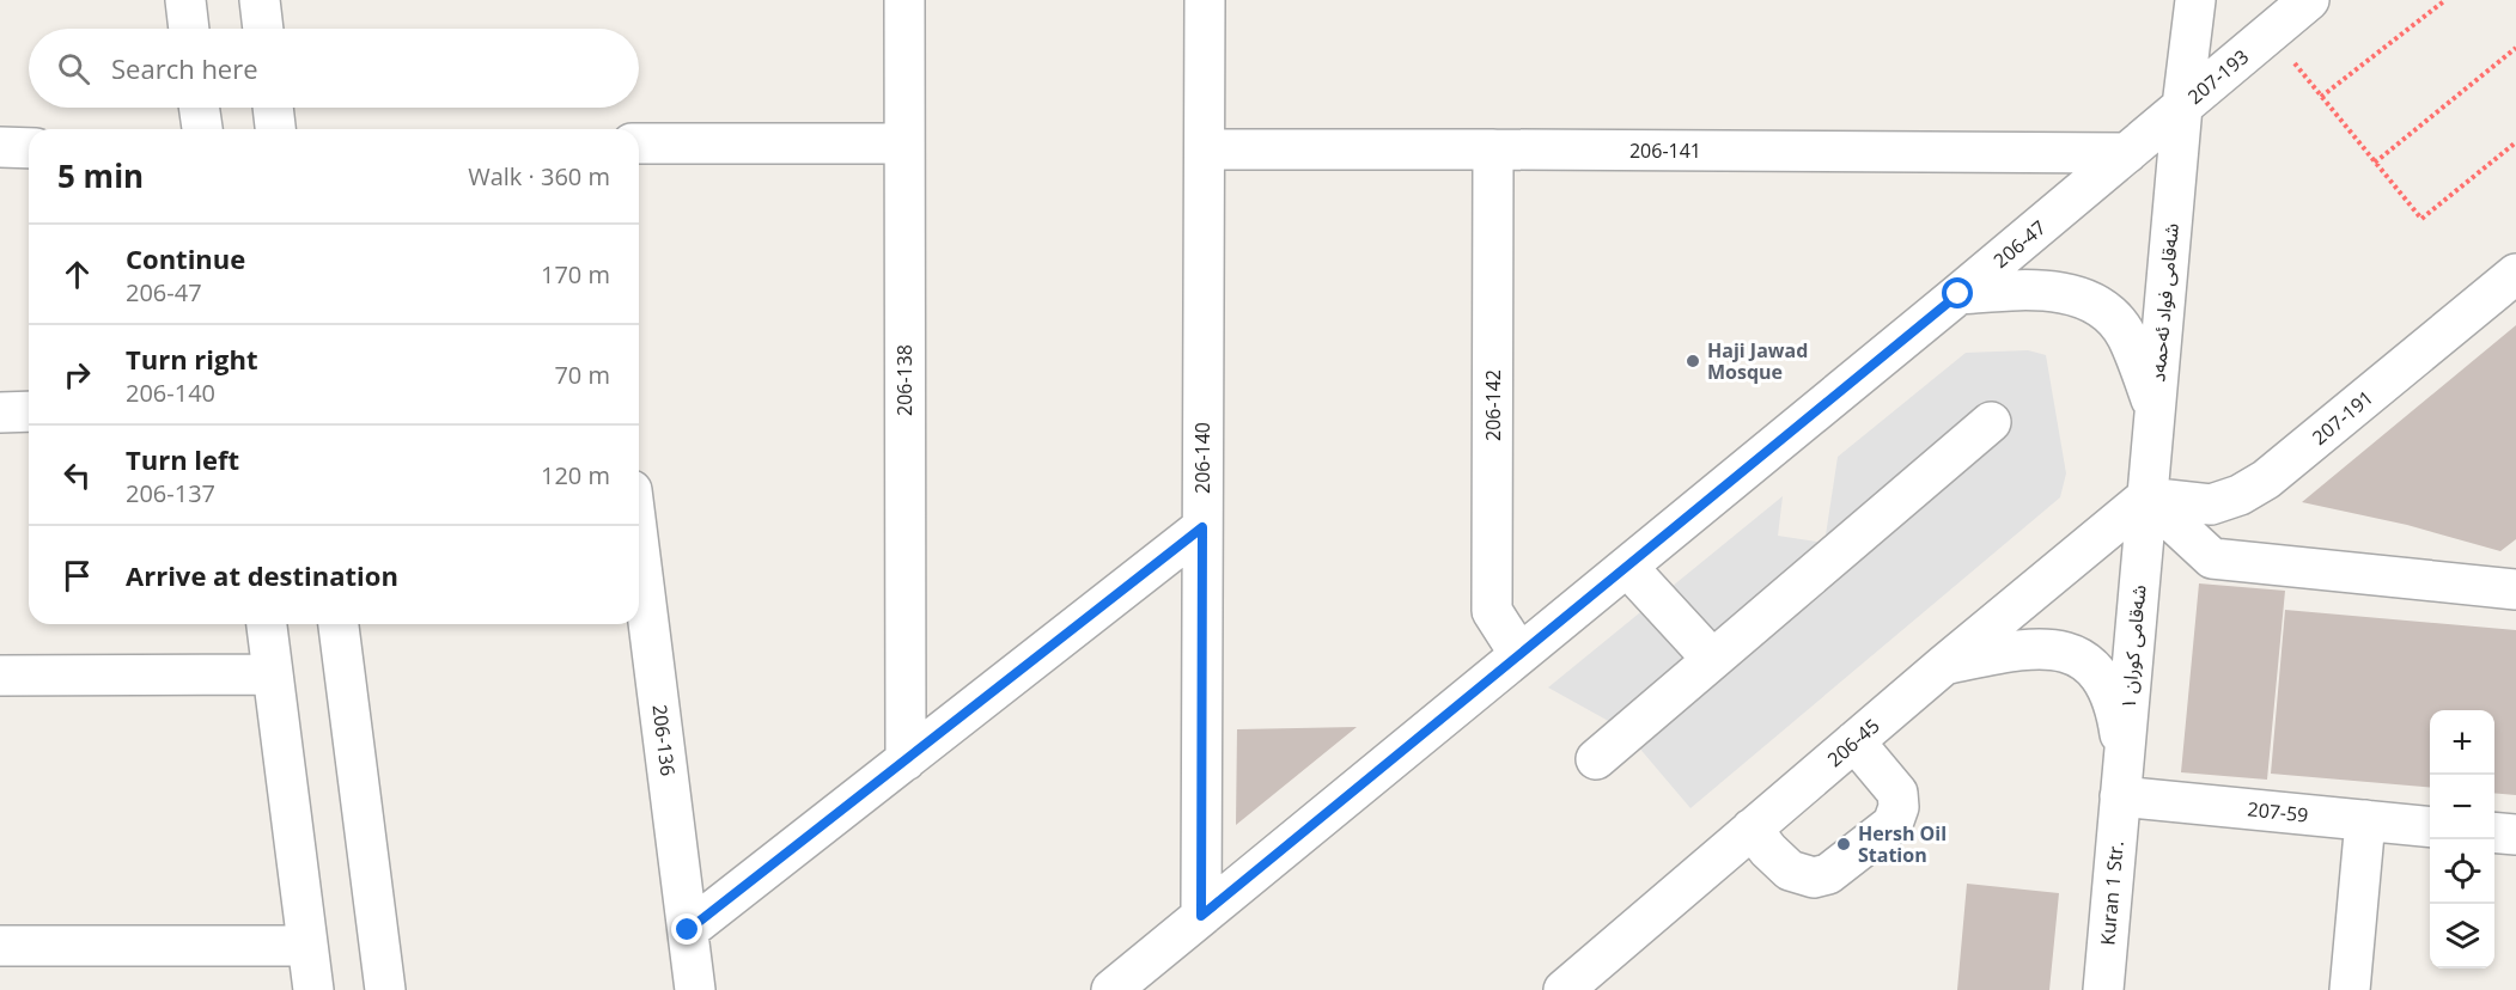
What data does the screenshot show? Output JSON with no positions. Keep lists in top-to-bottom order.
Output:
{
  "streets": {
    "street": [
      "207-193",
      "206-141",
      "206-47",
      "شەقامی فواد ئەحمەد",
      "206-138",
      "206-142",
      "207-191",
      "206-140",
      "شەقامی کوران ١",
      "206-136",
      "206-45",
      "207-59",
      "Kuran 1 Str."
    ]
  },
  "crossings": [
    ["207-193", "206-141"],
    ["207-193", "206-47"],
    ["207-193", "شەقامی فواد ئەحمەد"],
    ["206-141", "206-47"],
    ["206-141", "206-142"],
    ["206-141", "206-140"],
    ["206-47", "206-142"],
    ["206-47", "206-140"],
    ["شەقامی فواد ئەحمەد", "207-191"],
    ["شەقامی فواد ئەحمەد", "شەقامی کوران ١"],
    ["شەقامی فواد ئەحمەد", "206-45"],
    ["207-191", "شەقامی کوران ١"],
    ["207-191", "206-45"],
    ["شەقامی کوران ١", "206-45"],
    ["شەقامی کوران ١", "207-59"],
    ["شەقامی کوران ١", "Kuran 1 Str."],
    ["207-59", "Kuran 1 Str."]
  ],
  "places": ["Haji Jawad Mosque", "Hersh Oil Station"],
  "page": {
    "search": "Search here",
    "heading": ["5 min", "Walk · 360 m"],
    "list": [
      ["Continue", "206-47", "170 m"],
      ["Turn right", "206-140", "70 m"],
      ["Turn left", "206-137", "120 m"],
      "Arrive at destination"
    ],
    "map_buttons": ["+", "−"]
  }
}
